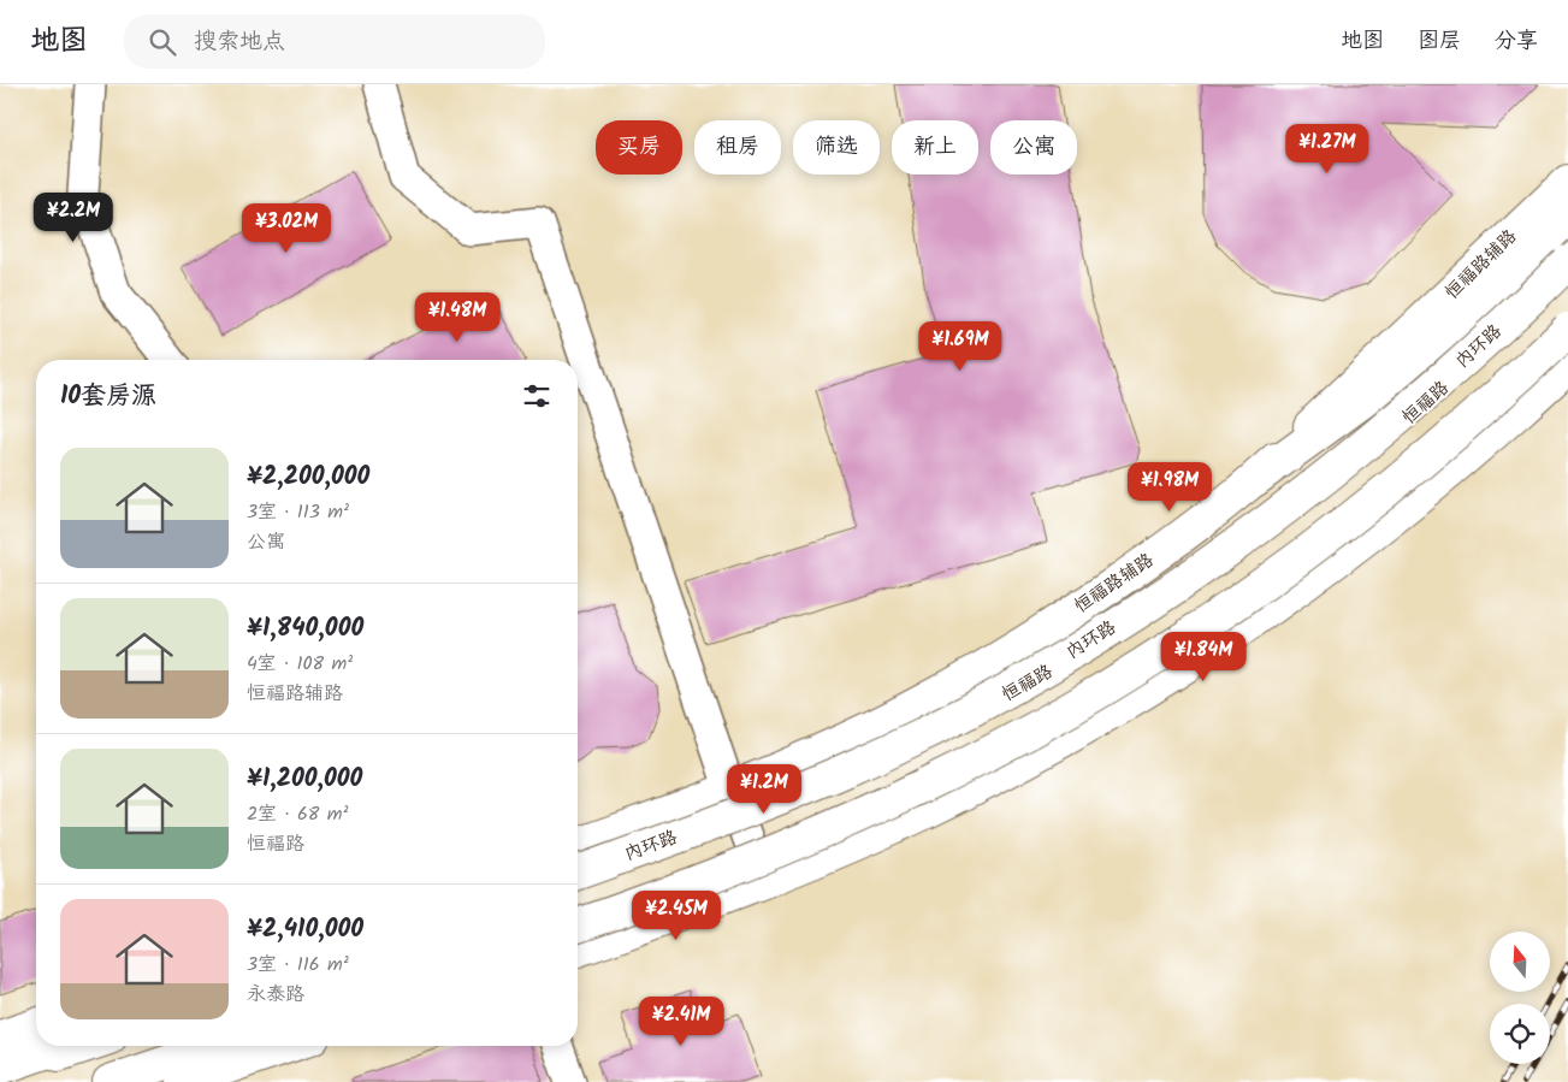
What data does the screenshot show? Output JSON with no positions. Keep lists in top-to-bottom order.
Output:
{
  "streets": {
    "main road": ["恒福路辅路", "内环路", "恒福路"]
  },
  "north": "top",
  "page": {
    "header": "地图",
    "search": "搜索地点",
    "nav": ["地图", "图层", "分享"],
    "chip": [
      "买房",
      "租房",
      "筛选",
      "新上",
      "公寓"
    ],
    "price": [
      "¥1.27M",
      "¥2.2M",
      "¥3.02M",
      "¥1.48M",
      "¥1.69M",
      "¥1.98M",
      "¥1.84M",
      "¥1.2M",
      "¥2.45M",
      "¥2.41M"
    ],
    "heading": "10套房源",
    "list": [
      {
        "name": "¥2,200,000",
        "note": "3室 · 113 m² · 公寓"
      },
      {
        "name": "¥1,840,000",
        "note": "4室 · 108 m² · 恒福路辅路"
      },
      {
        "name": "¥1,200,000",
        "note": "2室 · 68 m² · 恒福路"
      },
      {
        "name": "¥2,410,000",
        "note": "3室 · 116 m² · 永泰路"
      }
    ]
  }
}
